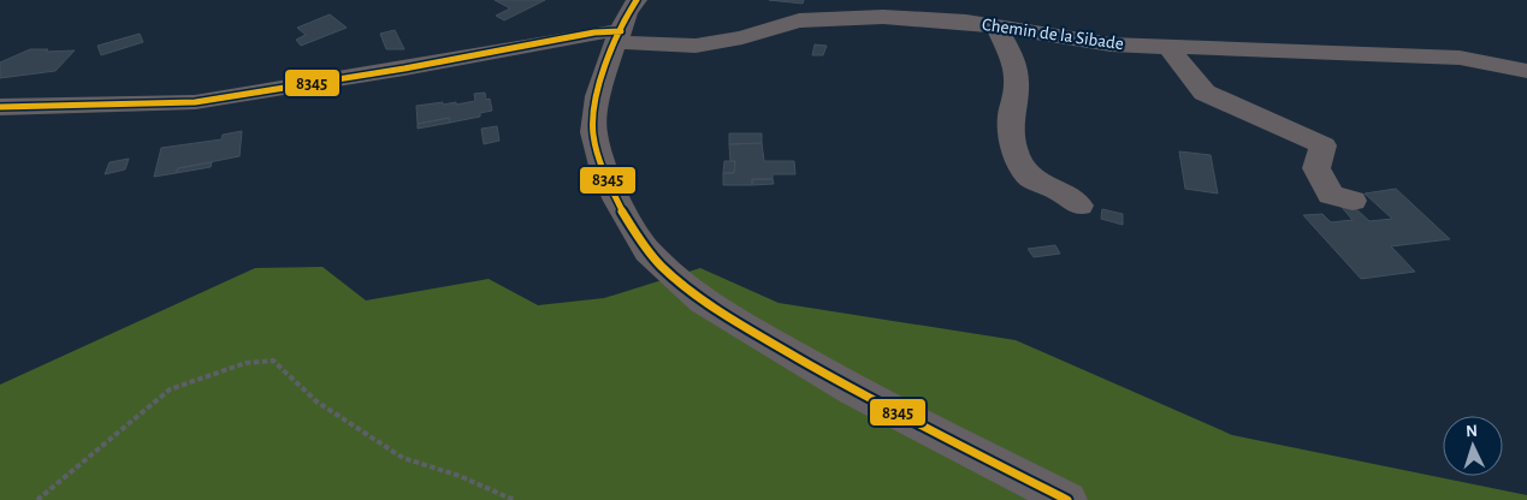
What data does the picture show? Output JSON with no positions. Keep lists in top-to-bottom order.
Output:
{
  "streets": {
    "street": ["Chemin de la Sibade"]
  },
  "lines": ["transit line 8345"],
  "north": "top"
}
